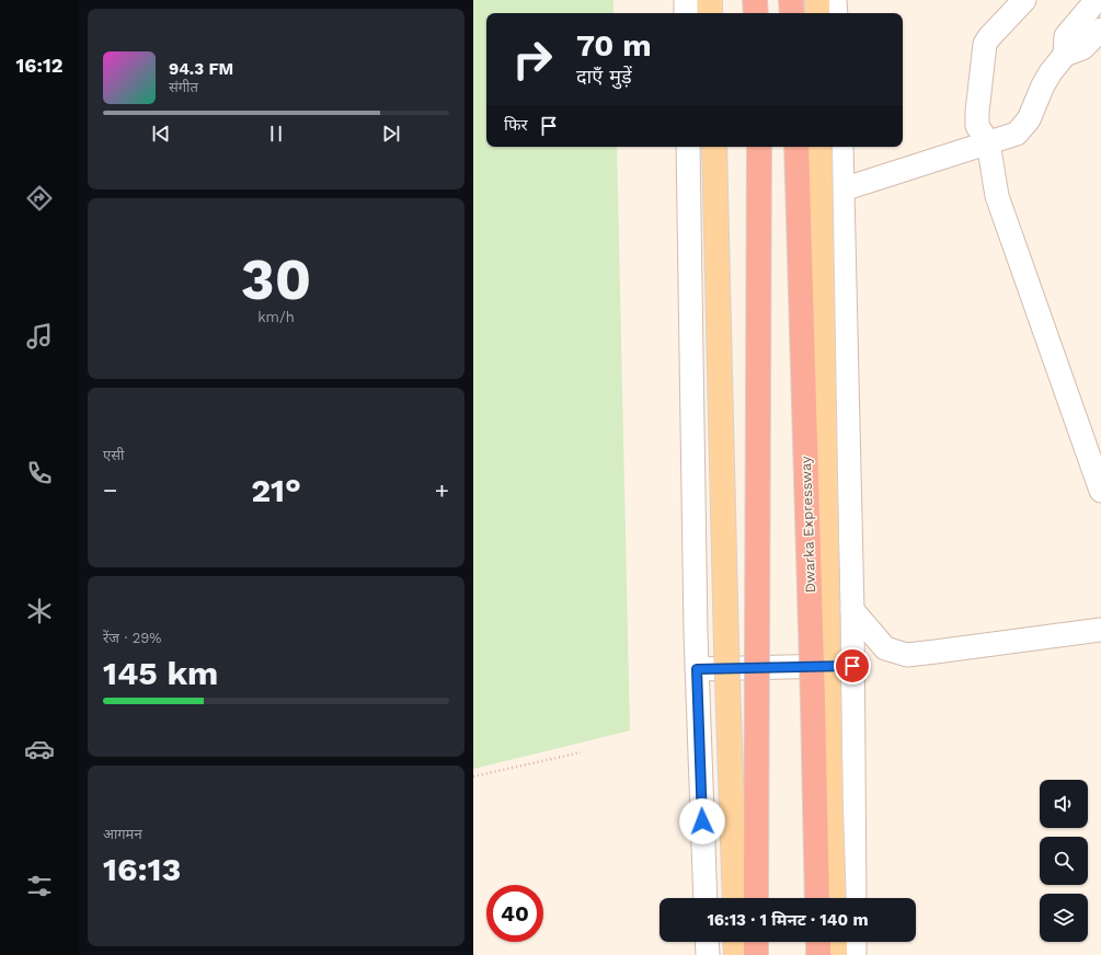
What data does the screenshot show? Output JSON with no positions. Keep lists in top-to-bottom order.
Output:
{
  "streets": {
    "highway": ["Dwarka Expressway"]
  },
  "page": {
    "tabs": "16:12",
    "turn": ["70 m", "दाएँ मुड़ें"],
    "song": ["94.3 FM", "संगीत"],
    "then": "फिर",
    "tile": [
      ["30", "km/h"],
      "एसी",
      ["रेंज · 29%", "145 km"],
      ["आगमन", "16:13"]
    ],
    "heat": ["−", "21°", "+"],
    "limit": "40",
    "trip": "16:13 · 1 मिनट · 140 m"
  }
}
